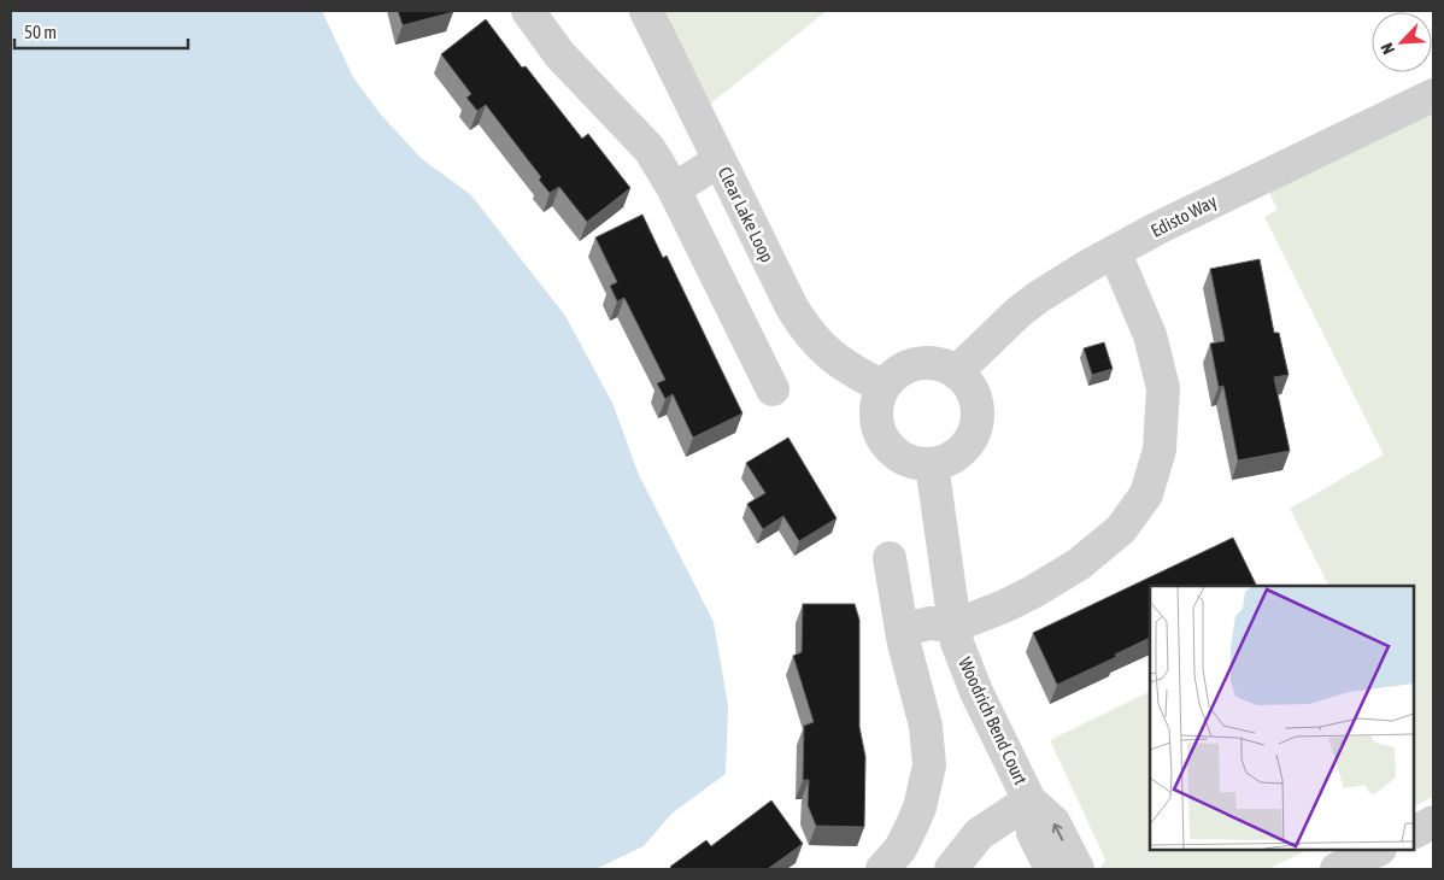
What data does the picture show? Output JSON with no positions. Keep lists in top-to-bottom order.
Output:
{
  "streets": {
    "street": ["Clear Lake Loop", "Edisto Way", "Woodrich Bend Court"]
  },
  "crossings": [
    ["Clear Lake Loop", "Edisto Way"],
    ["Clear Lake Loop", "Woodrich Bend Court"],
    ["Edisto Way", "Woodrich Bend Court"]
  ],
  "scale_bar": "50 m",
  "north": "bottom left"
}
